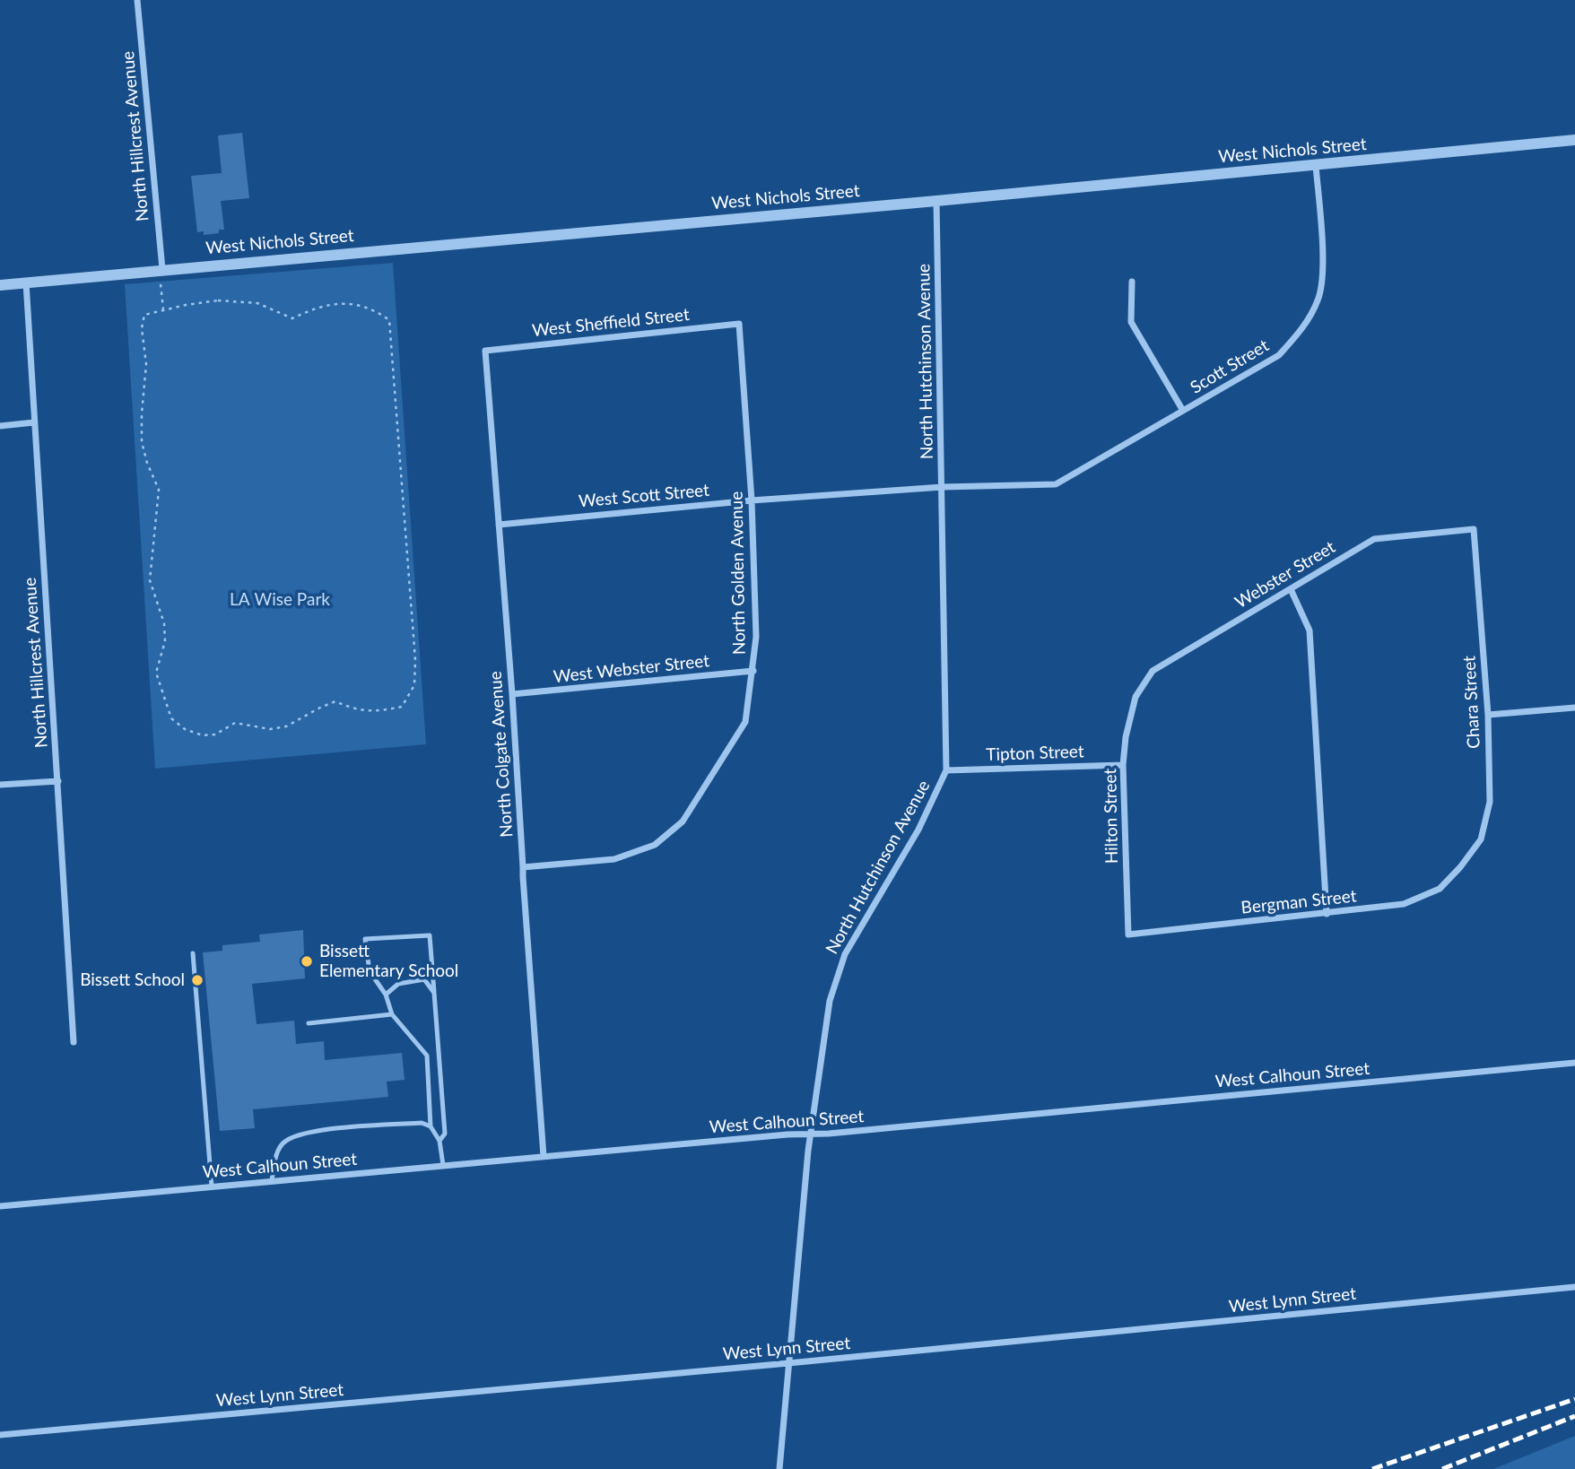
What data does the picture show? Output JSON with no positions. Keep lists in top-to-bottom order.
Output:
{
  "streets": {
    "street": [
      "North Hillcrest Avenue",
      "West Nichols Street",
      "West Sheffield Street",
      "North Hutchinson Avenue",
      "Scott Street",
      "West Scott Street",
      "North Golden Avenue",
      "Webster Street",
      "West Webster Street",
      "Chara Street",
      "Tipton Street",
      "North Colgate Avenue",
      "Hilton Street",
      "Bergman Street",
      "West Calhoun Street",
      "West Lynn Street"
    ]
  },
  "crossings": [
    ["North Hillcrest Avenue", "West Nichols Street"],
    ["West Nichols Street", "North Hutchinson Avenue"],
    ["West Nichols Street", "Scott Street"],
    ["West Sheffield Street", "North Golden Avenue"],
    ["West Sheffield Street", "North Colgate Avenue"],
    ["North Hutchinson Avenue", "Scott Street"],
    ["North Hutchinson Avenue", "West Scott Street"],
    ["North Hutchinson Avenue", "Tipton Street"],
    ["North Hutchinson Avenue", "West Calhoun Street"],
    ["North Hutchinson Avenue", "West Lynn Street"],
    ["Scott Street", "West Scott Street"],
    ["West Scott Street", "North Golden Avenue"],
    ["West Scott Street", "North Colgate Avenue"],
    ["North Golden Avenue", "West Webster Street"],
    ["North Golden Avenue", "North Colgate Avenue"],
    ["Webster Street", "Chara Street"],
    ["Webster Street", "Hilton Street"],
    ["West Webster Street", "North Colgate Avenue"],
    ["Chara Street", "Bergman Street"],
    ["Tipton Street", "Hilton Street"],
    ["North Colgate Avenue", "West Calhoun Street"],
    ["Hilton Street", "Bergman Street"]
  ],
  "parks": ["LA Wise Park"],
  "places": ["Bissett Elementary School", "Bissett School"]
}
